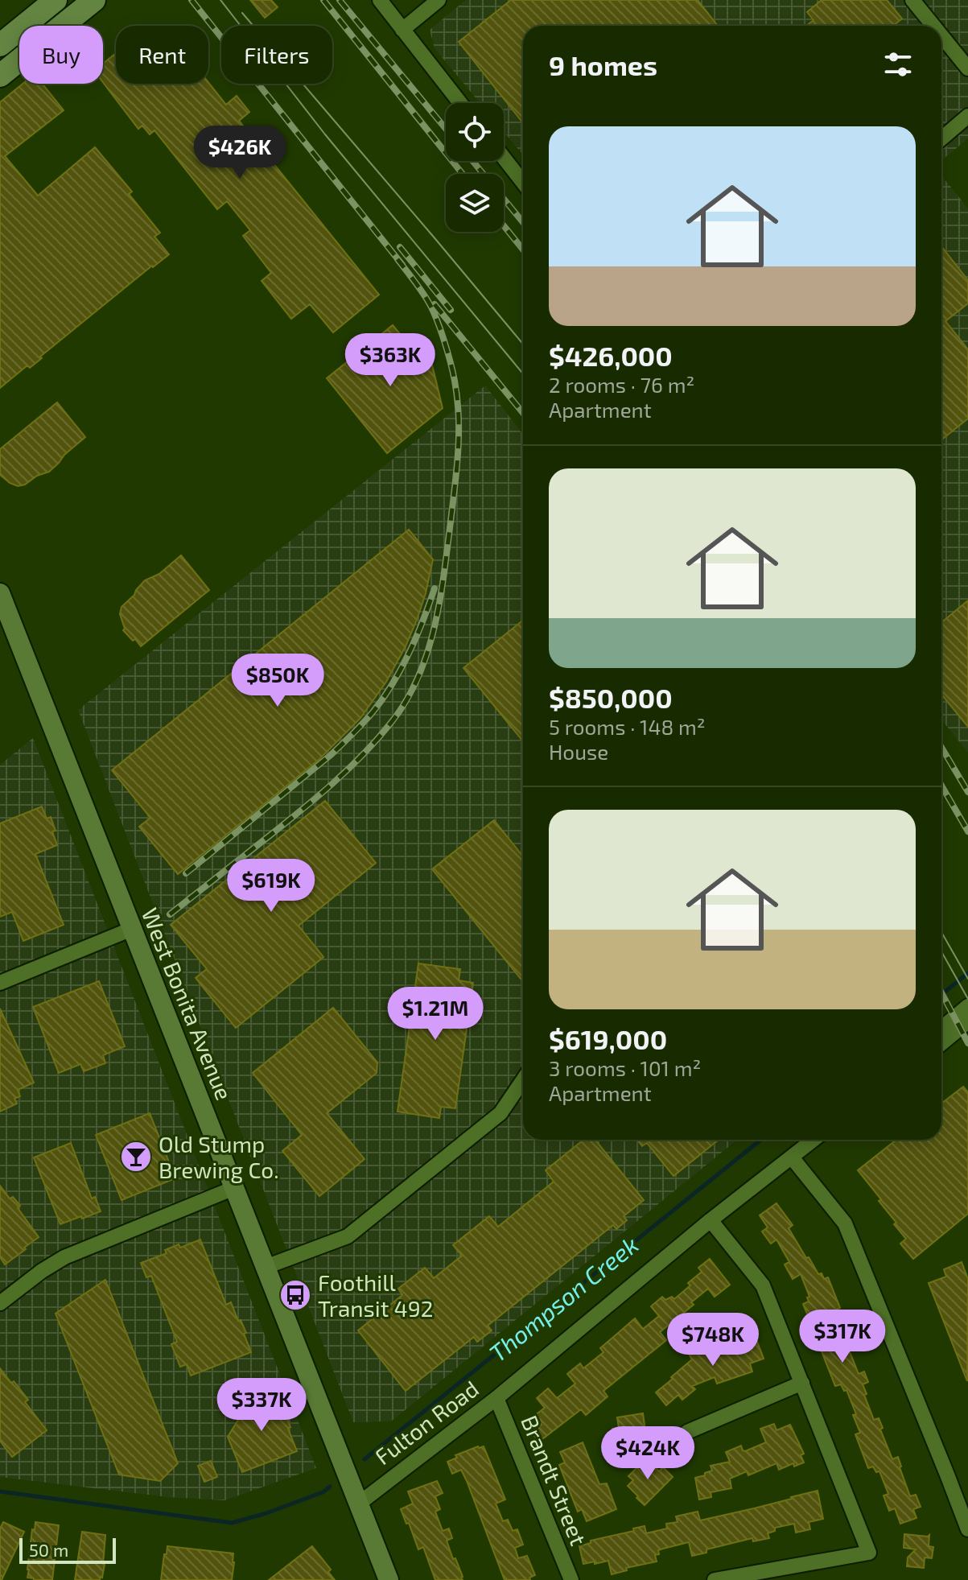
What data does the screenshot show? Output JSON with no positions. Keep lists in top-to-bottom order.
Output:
{
  "streets": {
    "main road": ["West Bonita Avenue"],
    "street": ["Fulton Road", "Brandt Street"]
  },
  "crossings": [
    ["West Bonita Avenue", "Fulton Road"],
    ["Fulton Road", "Brandt Street"]
  ],
  "water": ["Thompson Creek"],
  "places": {
    "bar": ["Old Stump Brewing Co."],
    "bus stop": ["Foothill Transit 492"]
  },
  "scale_bar": "50 m",
  "page": {
    "chip": ["Buy", "Rent", "Filters"],
    "heading": "9 homes",
    "list": [
      {
        "name": "$426,000",
        "note": "2 rooms · 76 m² · Apartment"
      },
      {
        "name": "$850,000",
        "note": "5 rooms · 148 m² · House"
      },
      {
        "name": "$619,000",
        "note": "3 rooms · 101 m² · Apartment"
      }
    ],
    "price": [
      "$426K",
      "$363K",
      "$850K",
      "$619K",
      "$1.21M",
      "$317K",
      "$748K",
      "$337K",
      "$424K"
    ],
    "scale": "50 m"
  }
}
